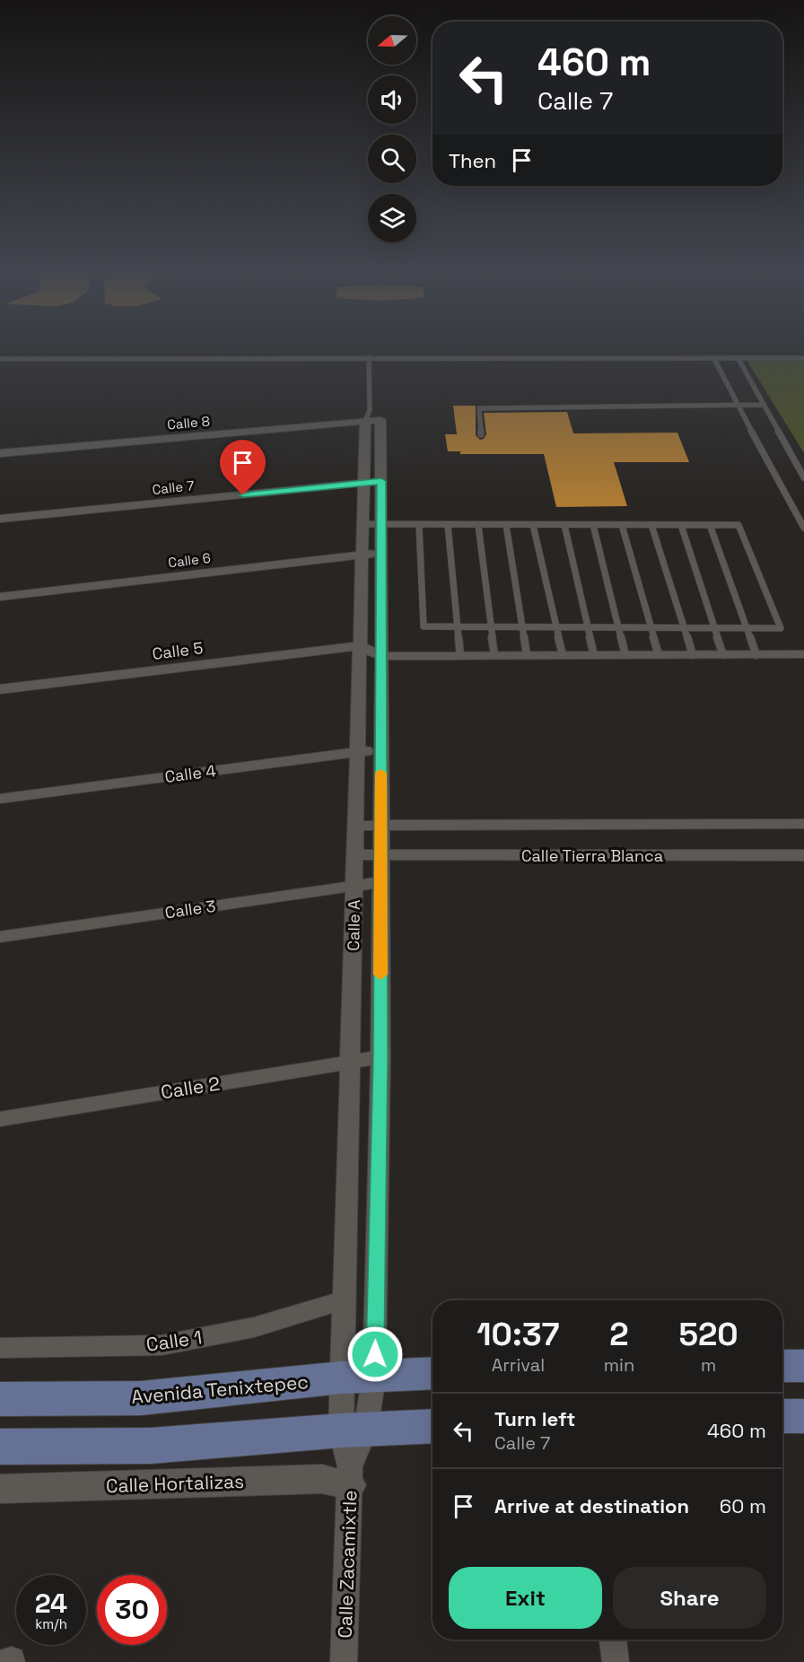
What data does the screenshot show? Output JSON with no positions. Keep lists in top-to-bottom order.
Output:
{
  "streets": {
    "main road": ["Avenida Tenixtepec"],
    "street": [
      "Calle 8",
      "Calle 7",
      "Calle 6",
      "Calle 5",
      "Calle 4",
      "Calle Tierra Blanca",
      "Calle 3",
      "Calle A",
      "Calle 2",
      "Calle 1",
      "Calle Hortalizas",
      "Calle Zacamixtle"
    ]
  },
  "crossings": [
    ["Calle 8", "Calle A"],
    ["Calle 7", "Calle A"],
    ["Calle 6", "Calle A"],
    ["Calle 5", "Calle A"],
    ["Calle 4", "Calle A"],
    ["Calle Tierra Blanca", "Calle A"],
    ["Calle 3", "Calle A"],
    ["Calle A", "Calle 2"],
    ["Calle A", "Calle 1"],
    ["Calle A", "Avenida Tenixtepec"],
    ["Calle A", "Calle Hortalizas"],
    ["Calle A", "Calle Zacamixtle"],
    ["Calle Hortalizas", "Calle Zacamixtle"]
  ],
  "north": "left",
  "page": {
    "turn": ["460 m", "Calle 7"],
    "then": "Then",
    "eta": [
      "10:37",
      "Arrival",
      "2",
      "min",
      "520",
      "m"
    ],
    "list": [
      {
        "name": "Turn left",
        "note": "Calle 7",
        "value": "460 m"
      },
      {
        "name": "Arrive at destination",
        "value": "60 m"
      }
    ],
    "buttons": ["Exit", "Share"],
    "speed": "24 km/h",
    "limit": "30"
  }
}
